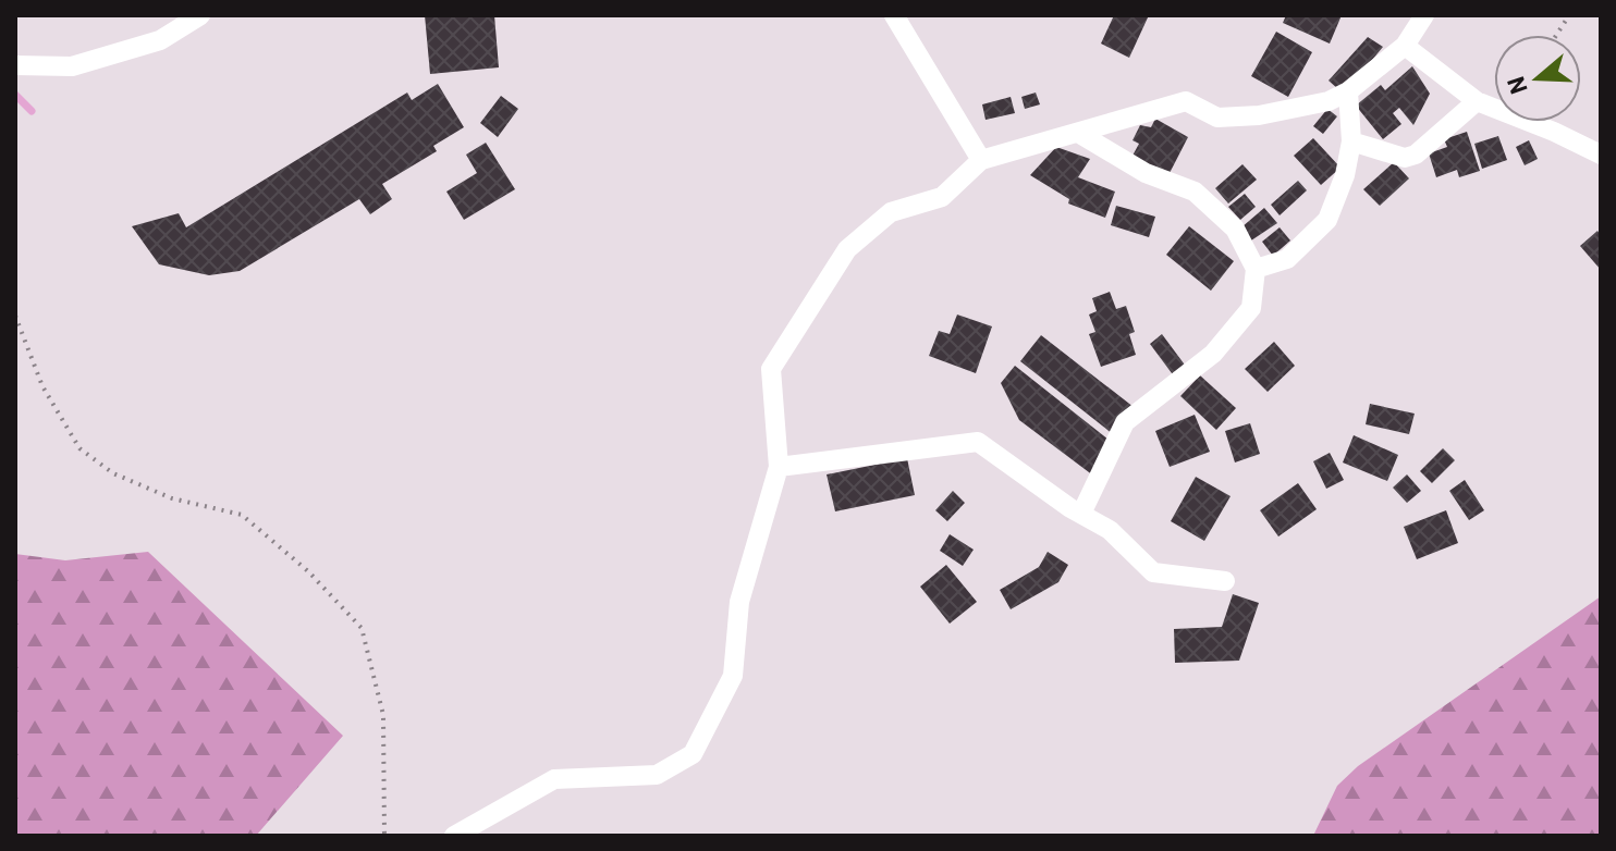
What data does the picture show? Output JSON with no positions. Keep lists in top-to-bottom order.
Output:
{
  "north": "left"
}
